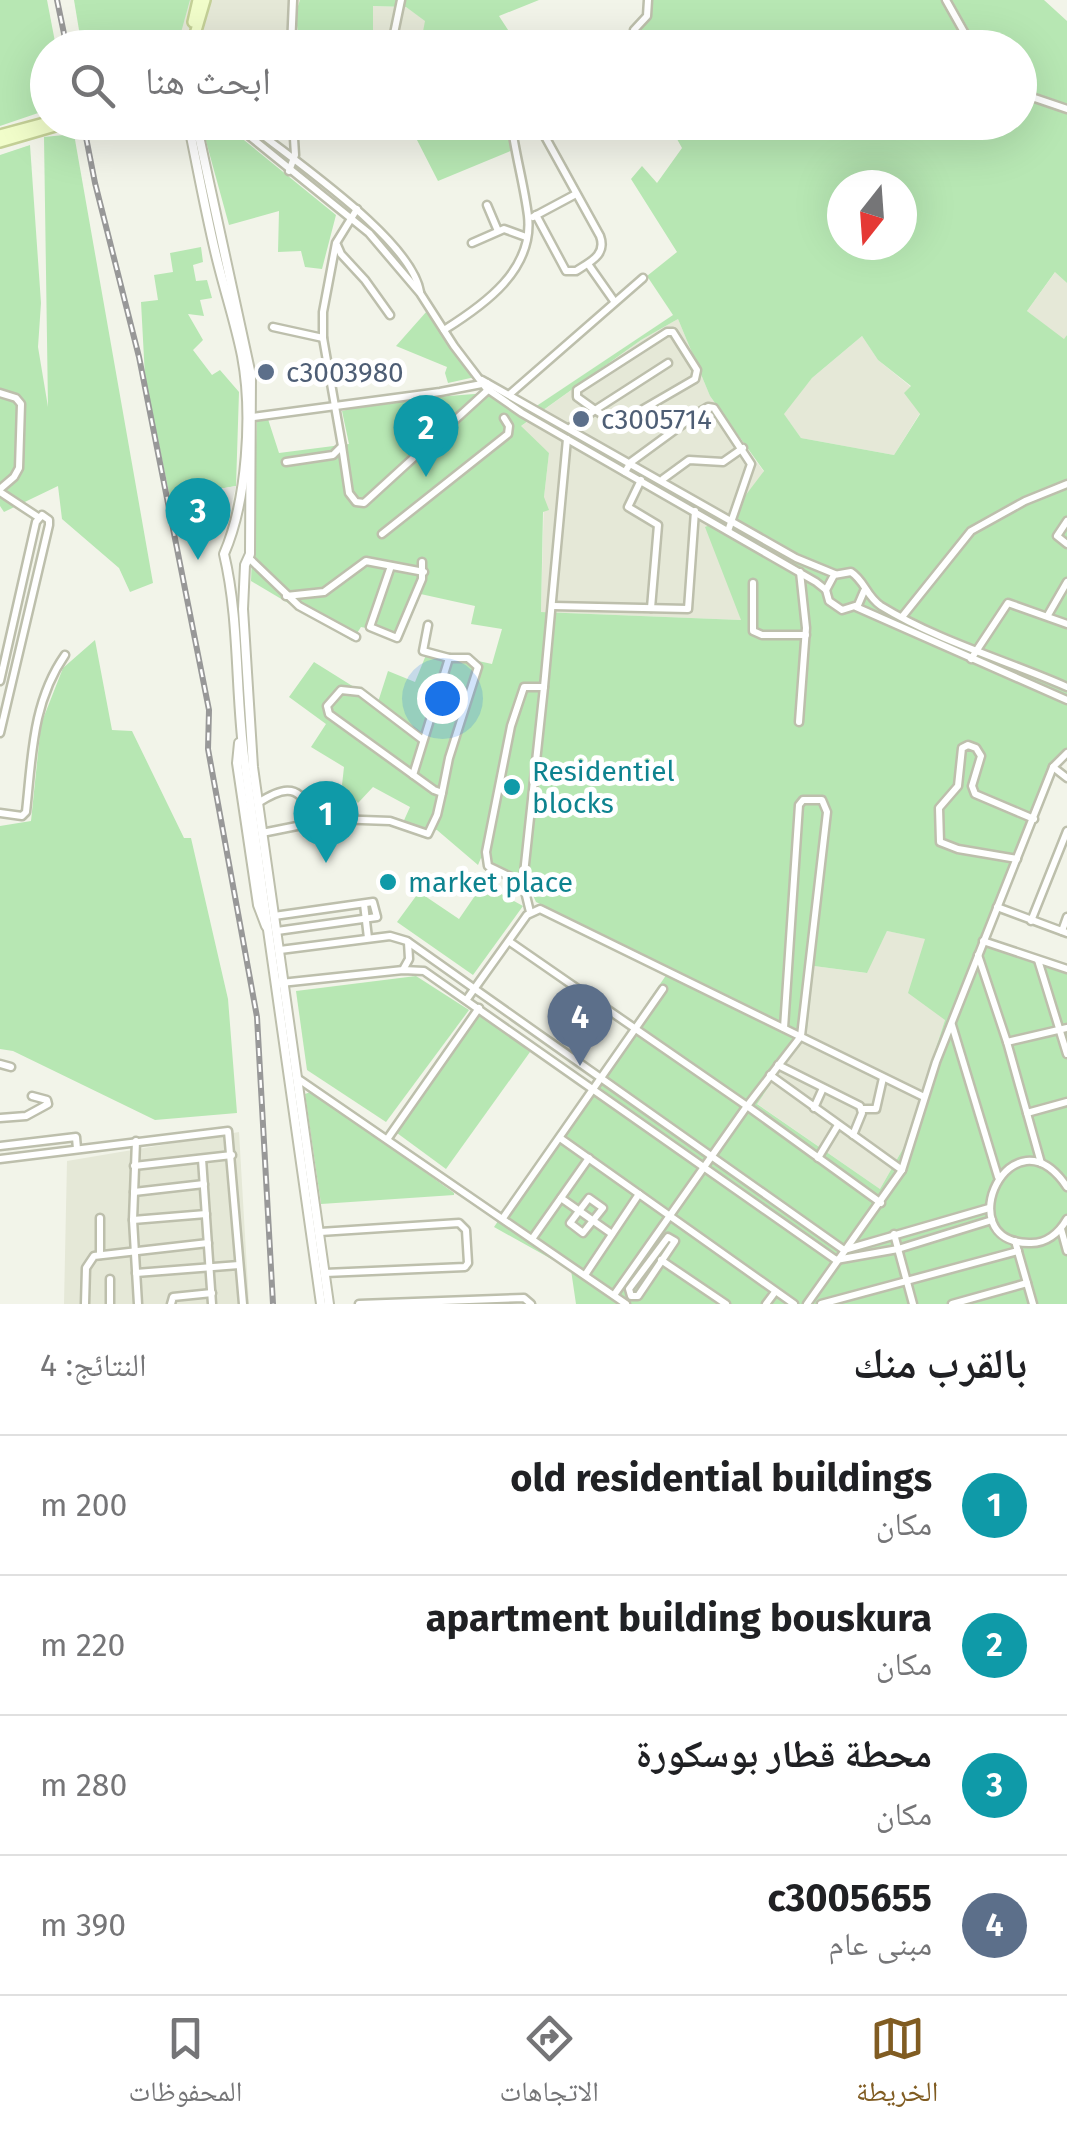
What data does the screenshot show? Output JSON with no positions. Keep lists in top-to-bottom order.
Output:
{
  "places": [
    "c3003980",
    "c3005714",
    "Residentiel blocks",
    "market place"
  ],
  "north": "bottom",
  "page": {
    "search": "ابحث هنا",
    "pins": [
      "2",
      "3",
      "1",
      "4"
    ],
    "heading": ["بالقرب منك", "النتائج: 4"],
    "list": [
      {
        "mark": "1",
        "name": "old residential buildings",
        "note": "مكان",
        "value": "200 m"
      },
      {
        "mark": "2",
        "name": "apartment building bouskura",
        "note": "مكان",
        "value": "220 m"
      },
      {
        "mark": "3",
        "name": "محطة قطار بوسكورة",
        "note": "مكان",
        "value": "280 m"
      },
      {
        "mark": "4",
        "name": "c3005655",
        "note": "مبنى عام",
        "value": "390 m"
      }
    ],
    "nav": ["الخريطة", "الاتجاهات", "المحفوظات"]
  }
}
